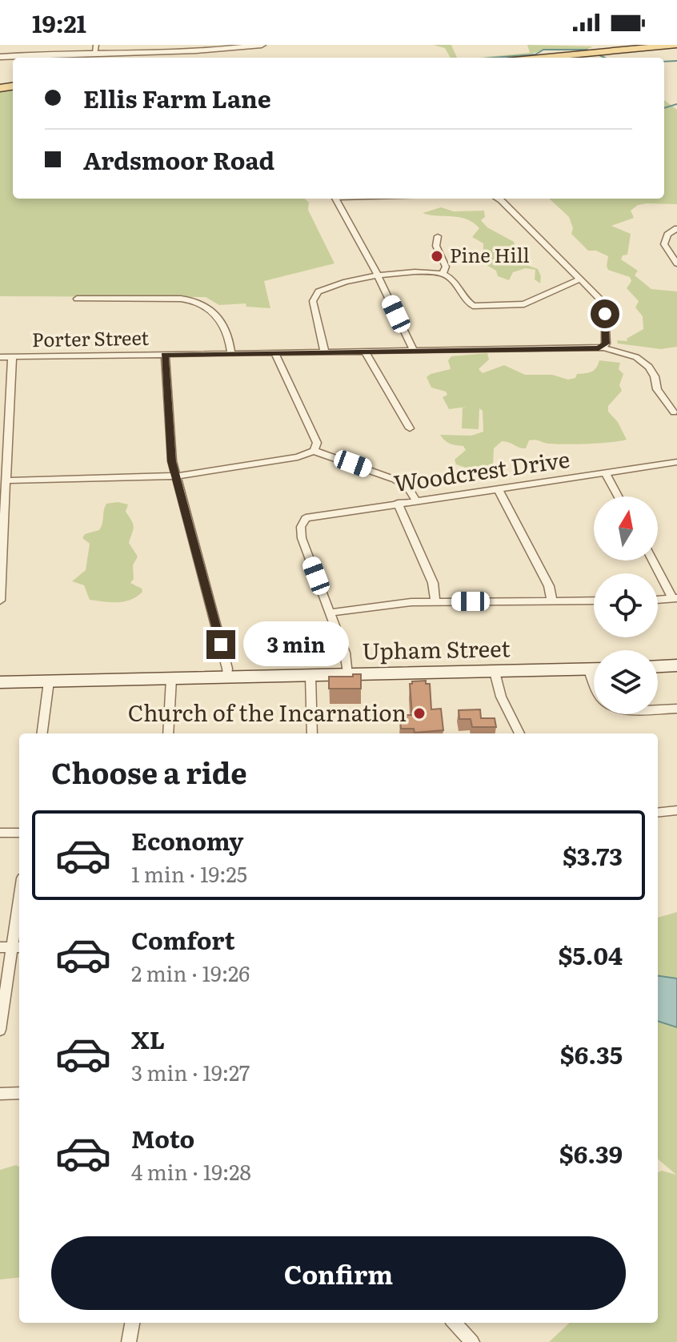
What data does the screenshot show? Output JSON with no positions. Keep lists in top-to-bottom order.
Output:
{
  "streets": {
    "main road": ["Upham Street"],
    "street": ["Porter Street", "Woodcrest Drive"]
  },
  "crossings": [
    ["Woodcrest Drive", "Upham Street"]
  ],
  "places": ["Pine Hill", "Church of the Incarnation"],
  "north": "top",
  "page": {
    "status": "19:21",
    "banner": ["Ellis Farm Lane", "Ardsmoor Road"],
    "bubble": "3 min",
    "heading": "Choose a ride",
    "list": [
      {
        "name": "Economy",
        "note": "1 min · 19:25",
        "value": "$3.73"
      },
      {
        "name": "Comfort",
        "note": "2 min · 19:26",
        "value": "$5.04"
      },
      {
        "name": "XL",
        "note": "3 min · 19:27",
        "value": "$6.35"
      },
      {
        "name": "Moto",
        "note": "4 min · 19:28",
        "value": "$6.39"
      }
    ],
    "buttons": "Confirm"
  }
}
